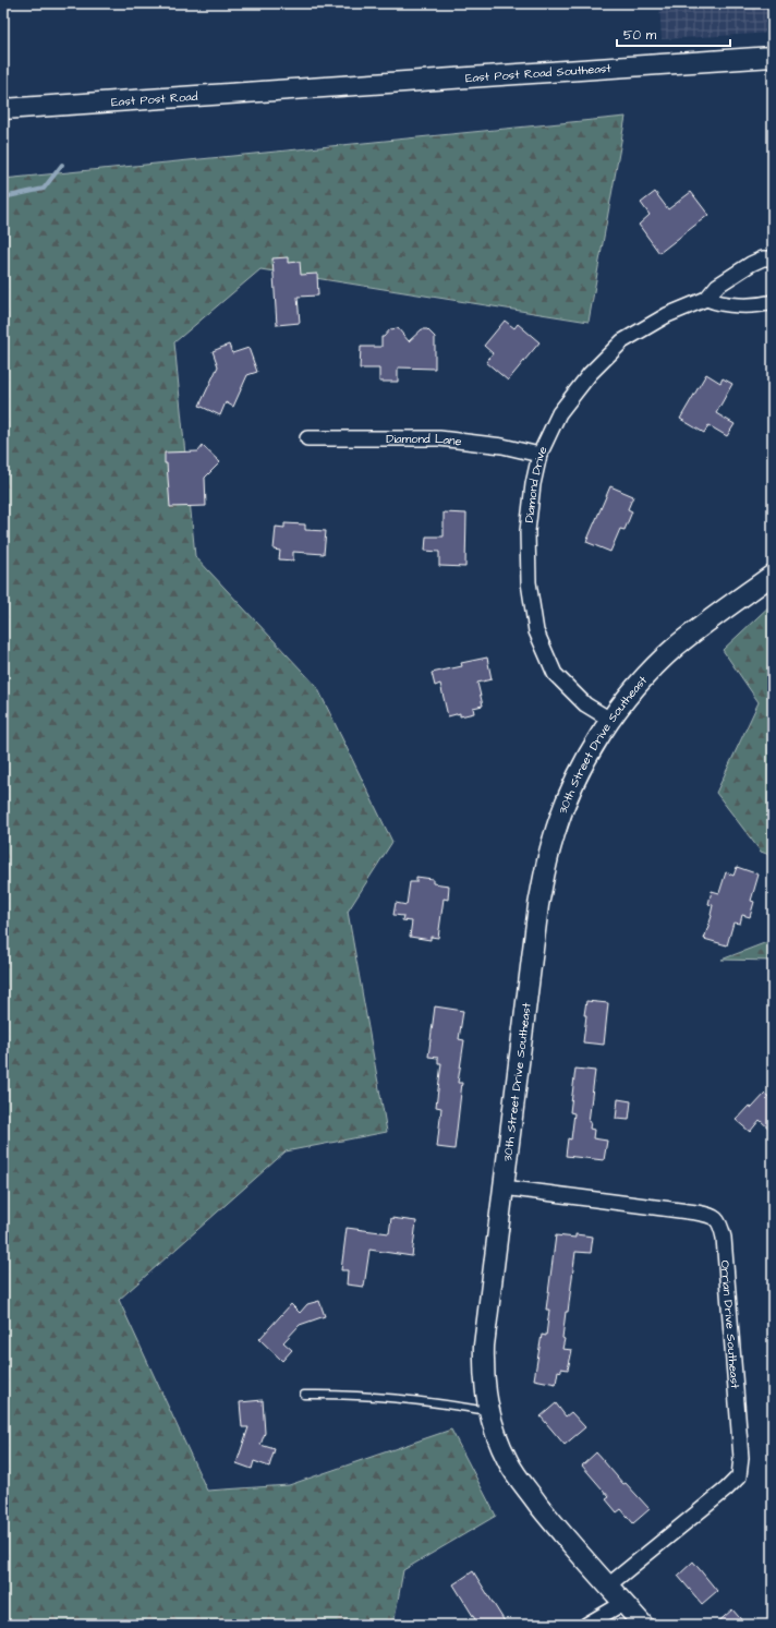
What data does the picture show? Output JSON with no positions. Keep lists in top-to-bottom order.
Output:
{
  "streets": {
    "main road": ["East Post Road Southeast", "East Post Road", "30th Street Drive Southeast"],
    "street": ["Diamond Lane", "Diamond Drive", "Orrian Drive Southeast"]
  },
  "crossings": [
    ["East Post Road Southeast", "East Post Road"],
    ["Diamond Lane", "Diamond Drive"],
    ["Diamond Drive", "30th Street Drive Southeast"],
    ["30th Street Drive Southeast", "Orrian Drive Southeast"]
  ],
  "scale_bar": "50 m"
}
